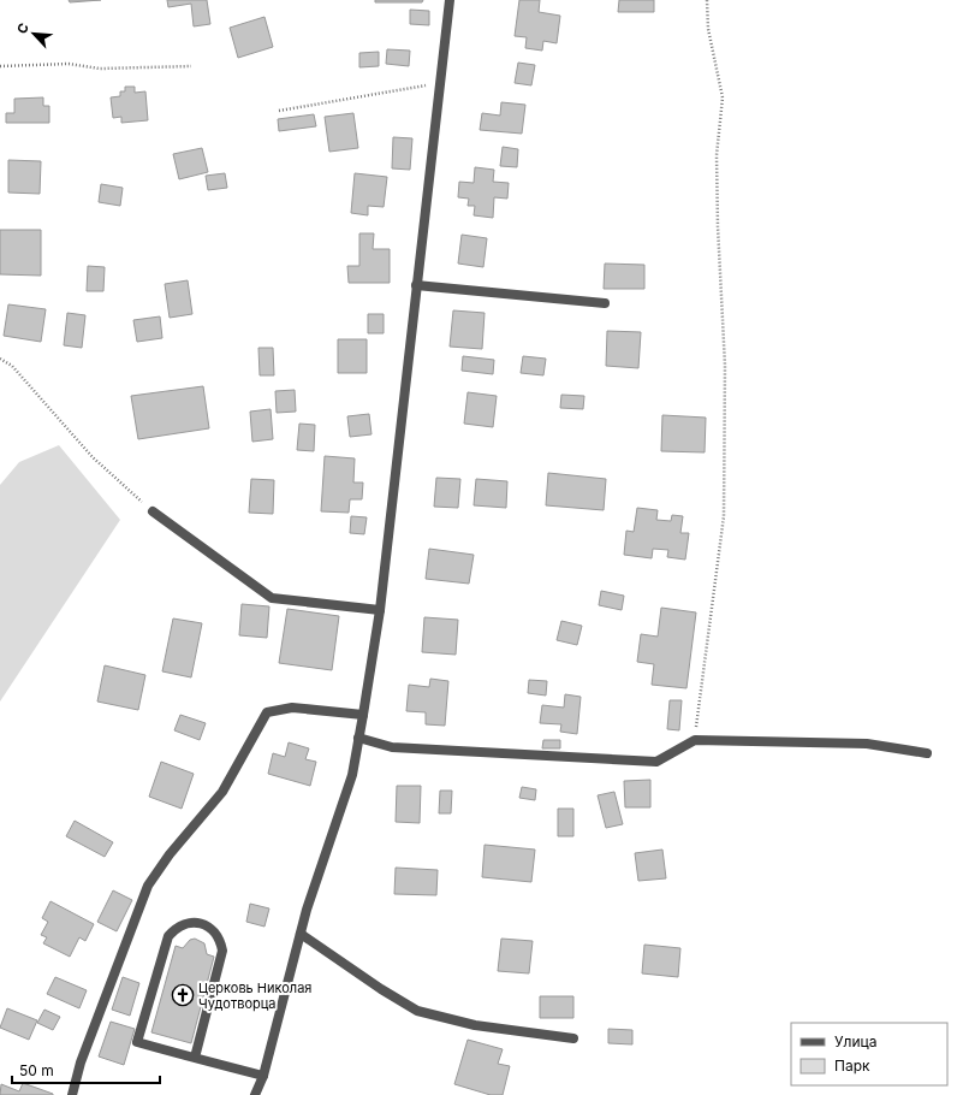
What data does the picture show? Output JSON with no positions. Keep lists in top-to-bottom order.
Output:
{
  "places": {
    "church": ["Церковь Николая Чудотворца"]
  },
  "legend": ["Улица", "Парк"],
  "scale_bar": "50 m",
  "north": "top left"
}
